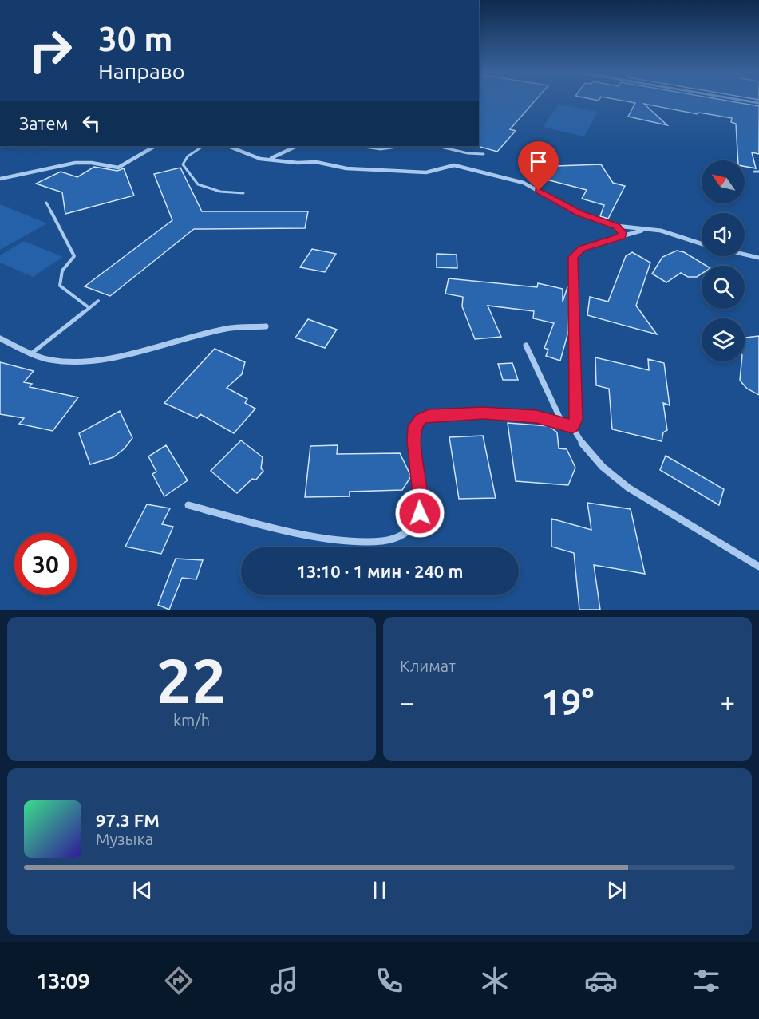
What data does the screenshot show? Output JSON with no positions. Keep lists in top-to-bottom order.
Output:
{
  "north": "top left",
  "page": {
    "turn": ["30 m", "Направо"],
    "then": "Затем",
    "limit": "30",
    "trip": "13:10 · 1 мин · 240 m",
    "tile": [
      ["22", "km/h"],
      "Климат"
    ],
    "heat": ["−", "19°", "+"],
    "song": ["97.3 FM", "Музыка"],
    "tabs": "13:09"
  }
}
